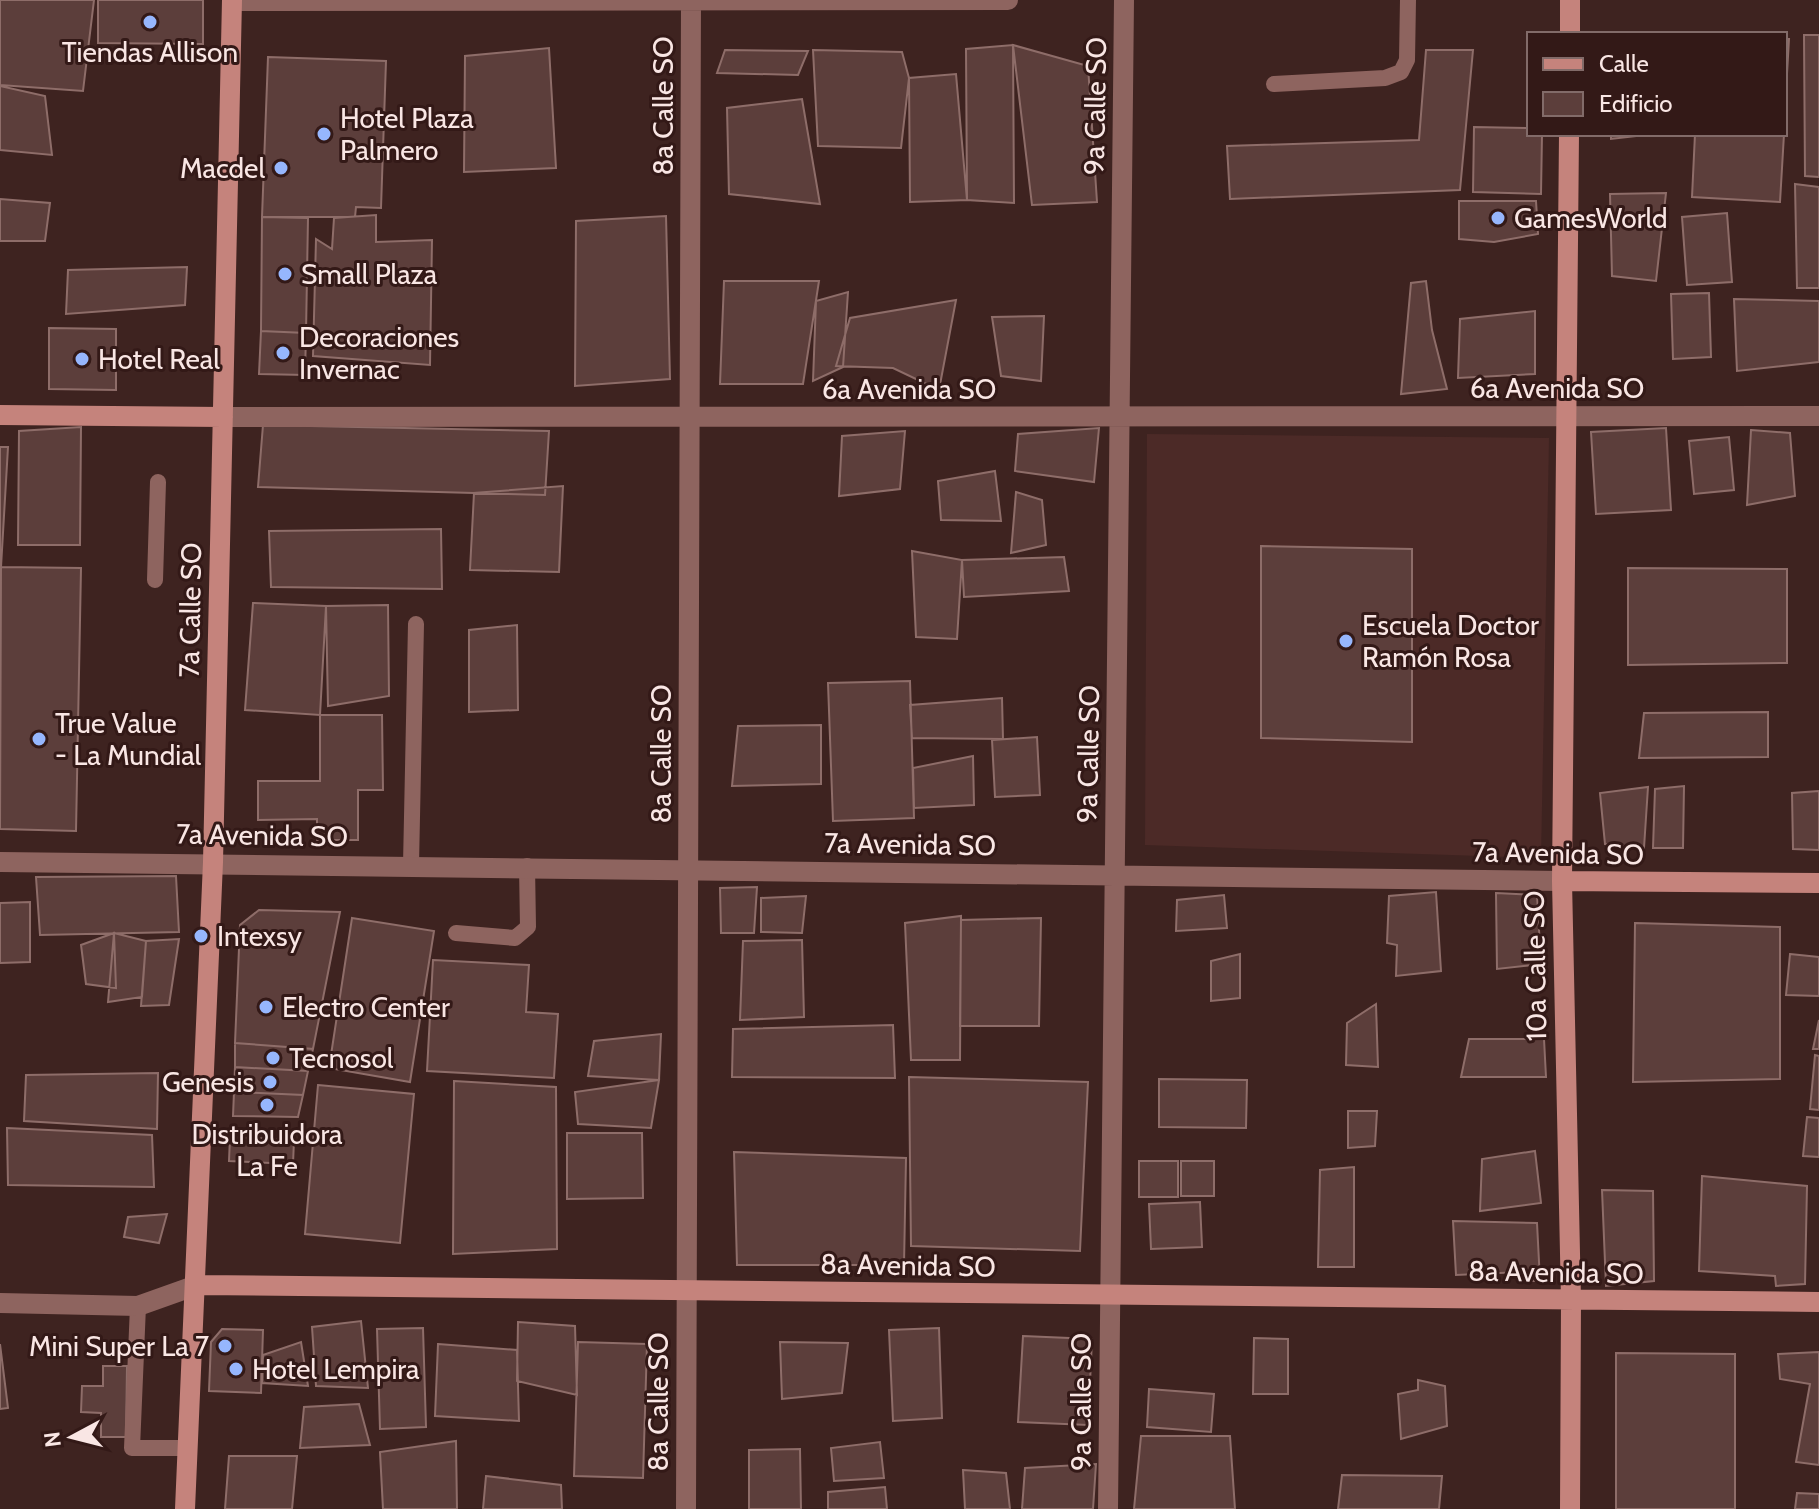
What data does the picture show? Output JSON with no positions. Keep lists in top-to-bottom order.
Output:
{
  "streets": {
    "street": [
      "8a Calle SO",
      "9a Calle SO",
      "6a Avenida SO",
      "7a Calle SO",
      "7a Avenida SO",
      "10a Calle SO",
      "8a Avenida SO"
    ]
  },
  "crossings": [
    ["8a Calle SO", "6a Avenida SO"],
    ["8a Calle SO", "7a Avenida SO"],
    ["8a Calle SO", "8a Avenida SO"],
    ["9a Calle SO", "6a Avenida SO"],
    ["9a Calle SO", "7a Avenida SO"],
    ["9a Calle SO", "8a Avenida SO"],
    ["6a Avenida SO", "7a Calle SO"],
    ["6a Avenida SO", "10a Calle SO"],
    ["7a Calle SO", "7a Avenida SO"],
    ["7a Calle SO", "8a Avenida SO"],
    ["7a Avenida SO", "10a Calle SO"],
    ["10a Calle SO", "8a Avenida SO"]
  ],
  "places": [
    "Tiendas Allison",
    "Hotel Plaza Palmero",
    "Macdel",
    "GamesWorld",
    "Small Plaza",
    "Decoraciones Invernac",
    "Hotel Real",
    "Escuela Doctor Ramón Rosa",
    "True Value - La Mundial",
    "Intexsy",
    "Electro Center",
    "Tecnosol",
    "Genesis",
    "Distribuidora La Fe",
    "Mini Super La 7",
    "Hotel Lempira"
  ],
  "legend": ["Calle", "Edificio"],
  "north": "left"
}
